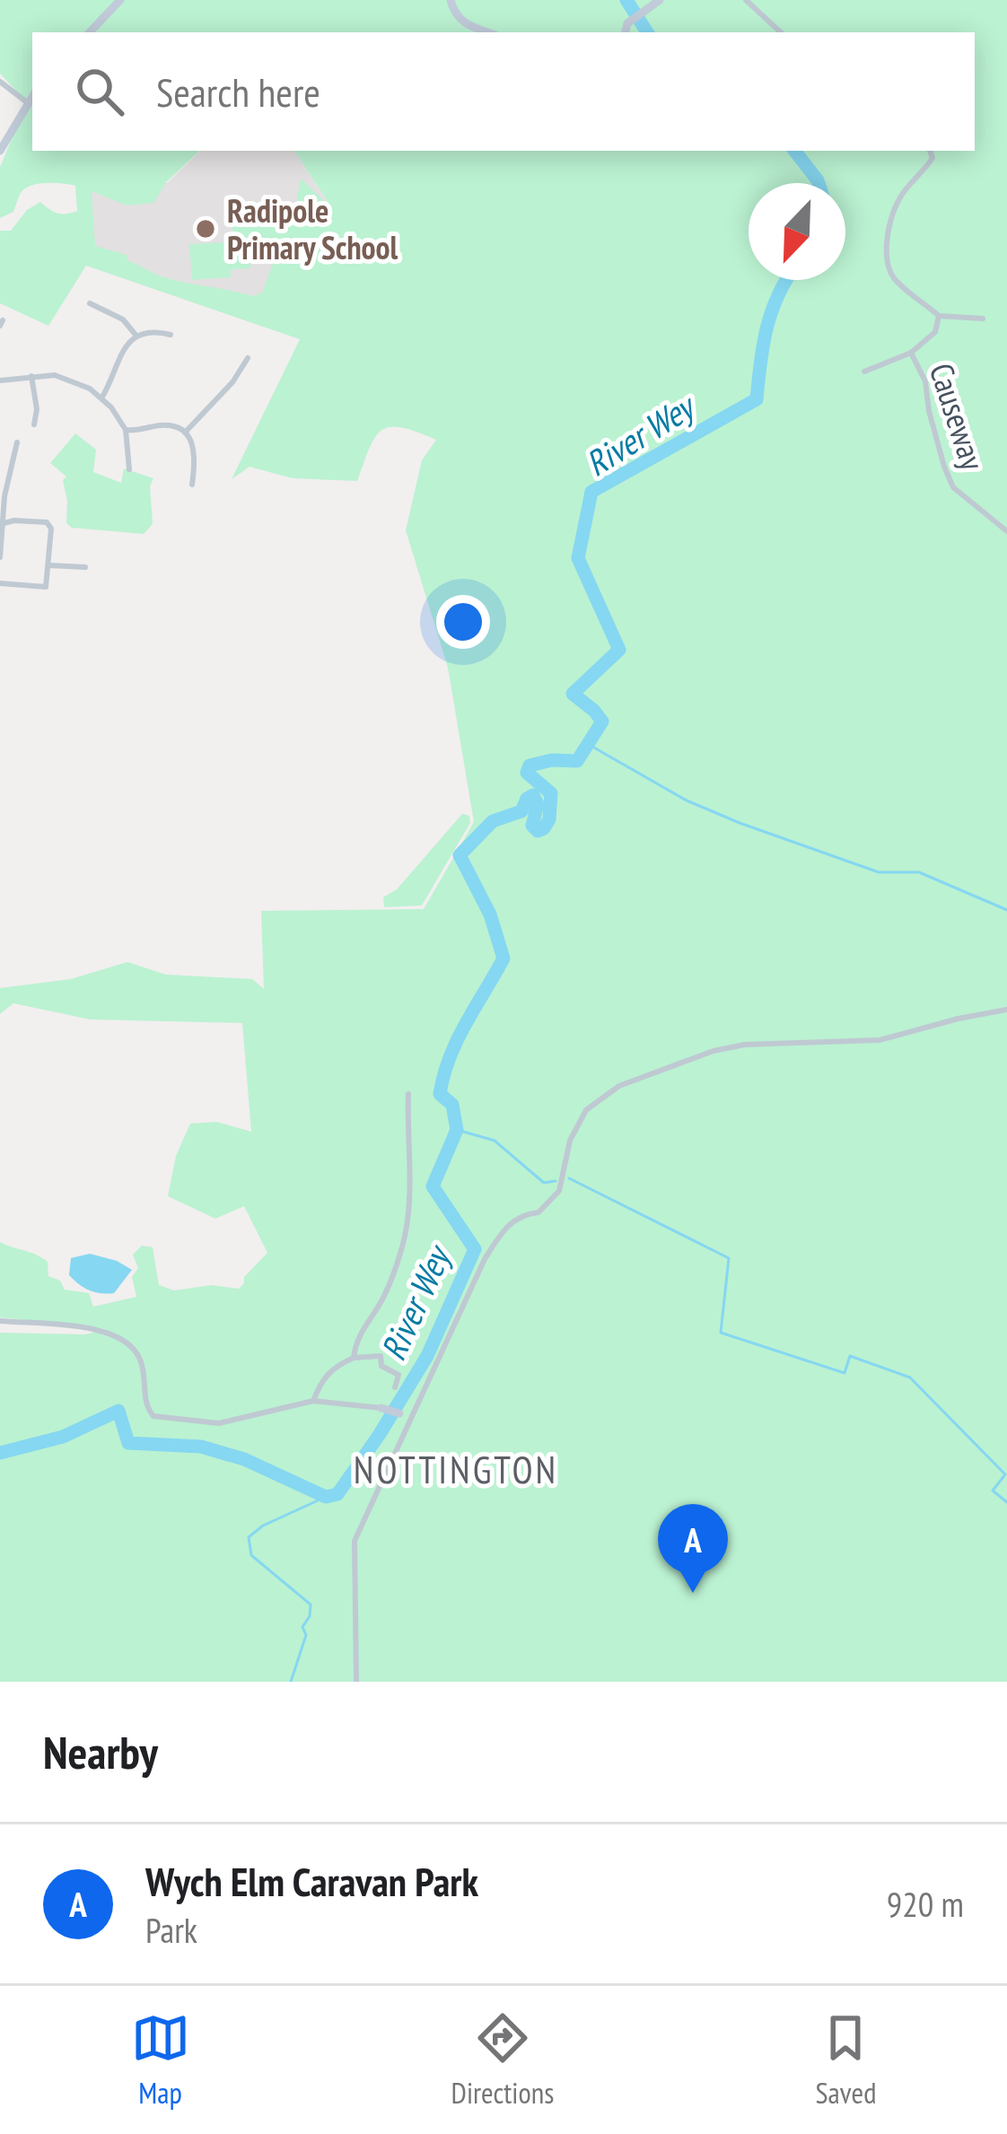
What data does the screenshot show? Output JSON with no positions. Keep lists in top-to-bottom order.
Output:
{
  "streets": {
    "street": ["Causeway"]
  },
  "districts": ["NOTTINGTON"],
  "water": ["River Wey"],
  "places": ["Radipole Primary School"],
  "north": "bottom left",
  "page": {
    "search": "Search here",
    "pins": "A",
    "heading": "Nearby",
    "list": [
      {
        "mark": "A",
        "name": "Wych Elm Caravan Park",
        "note": "Park",
        "value": "920 m"
      }
    ],
    "nav": ["Map", "Directions", "Saved"]
  }
}
